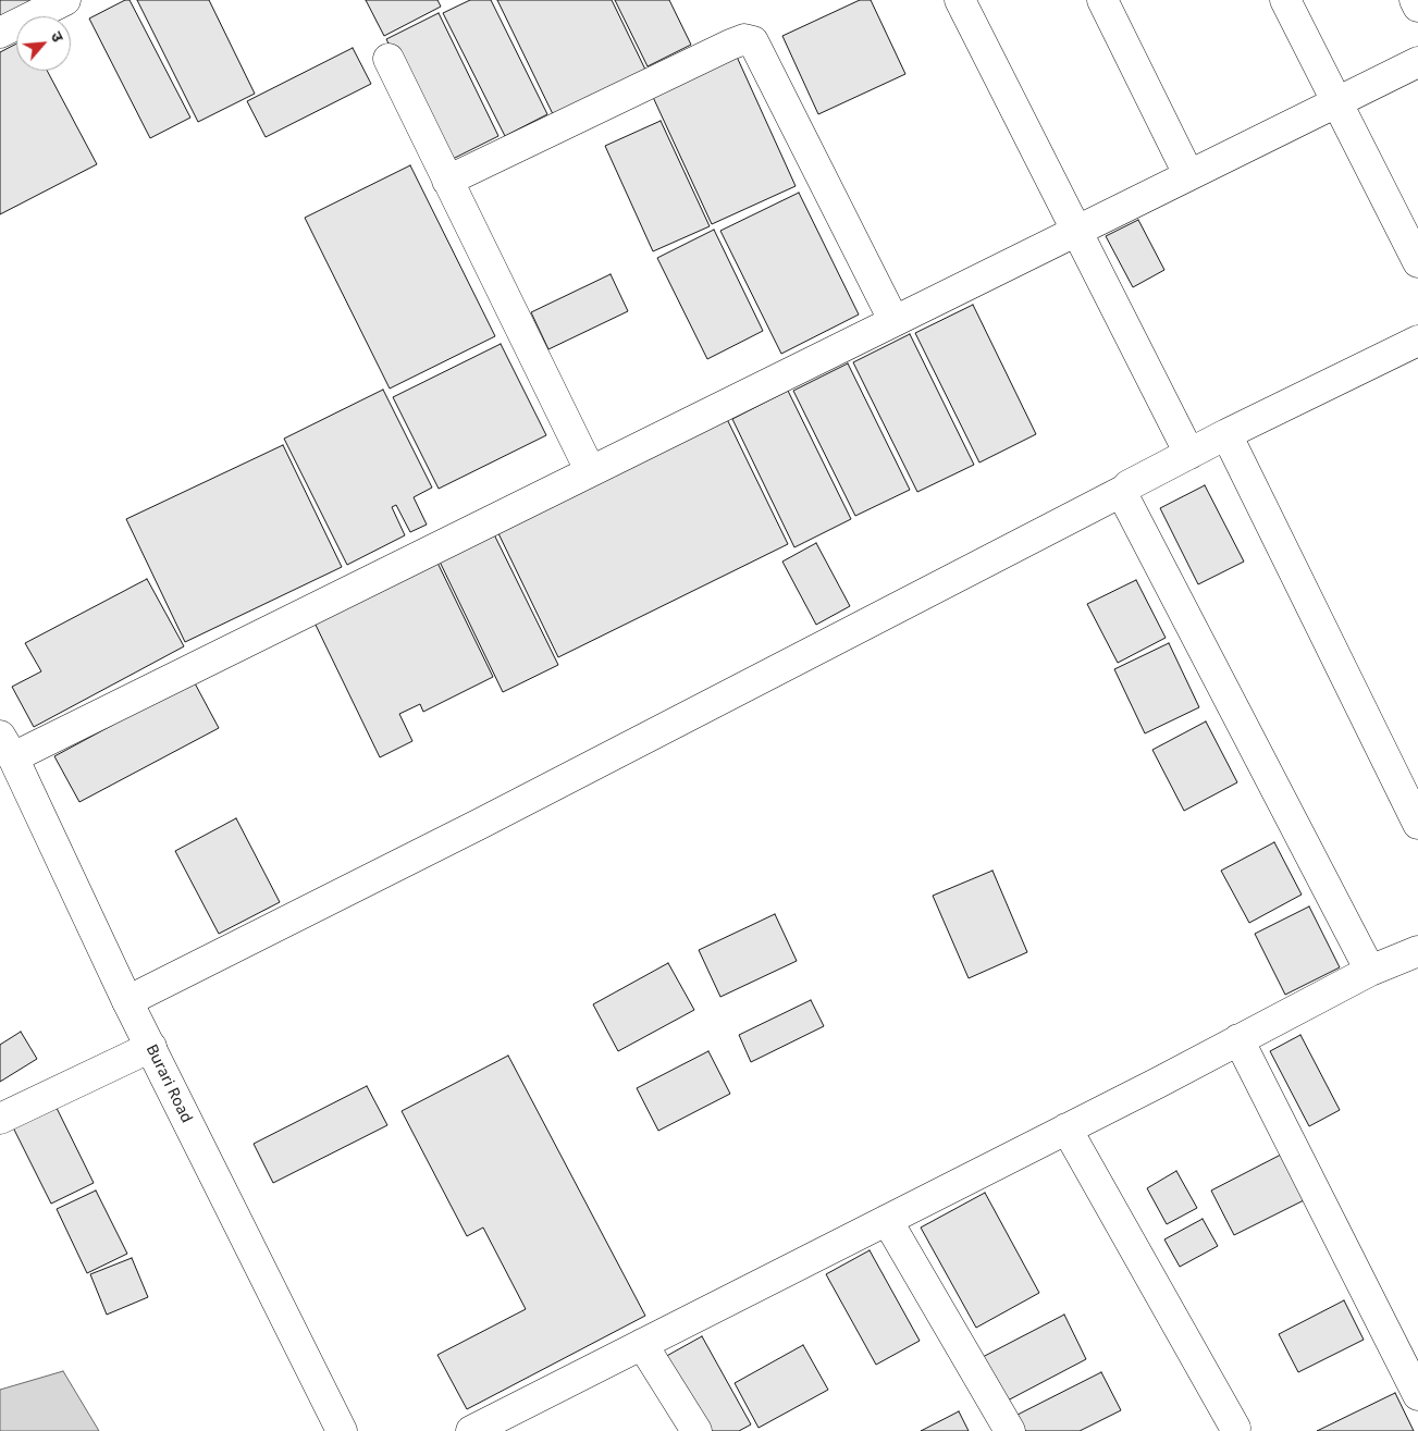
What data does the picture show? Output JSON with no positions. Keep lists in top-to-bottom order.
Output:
{
  "streets": {
    "street": ["Burari Road"]
  },
  "north": "top right"
}
